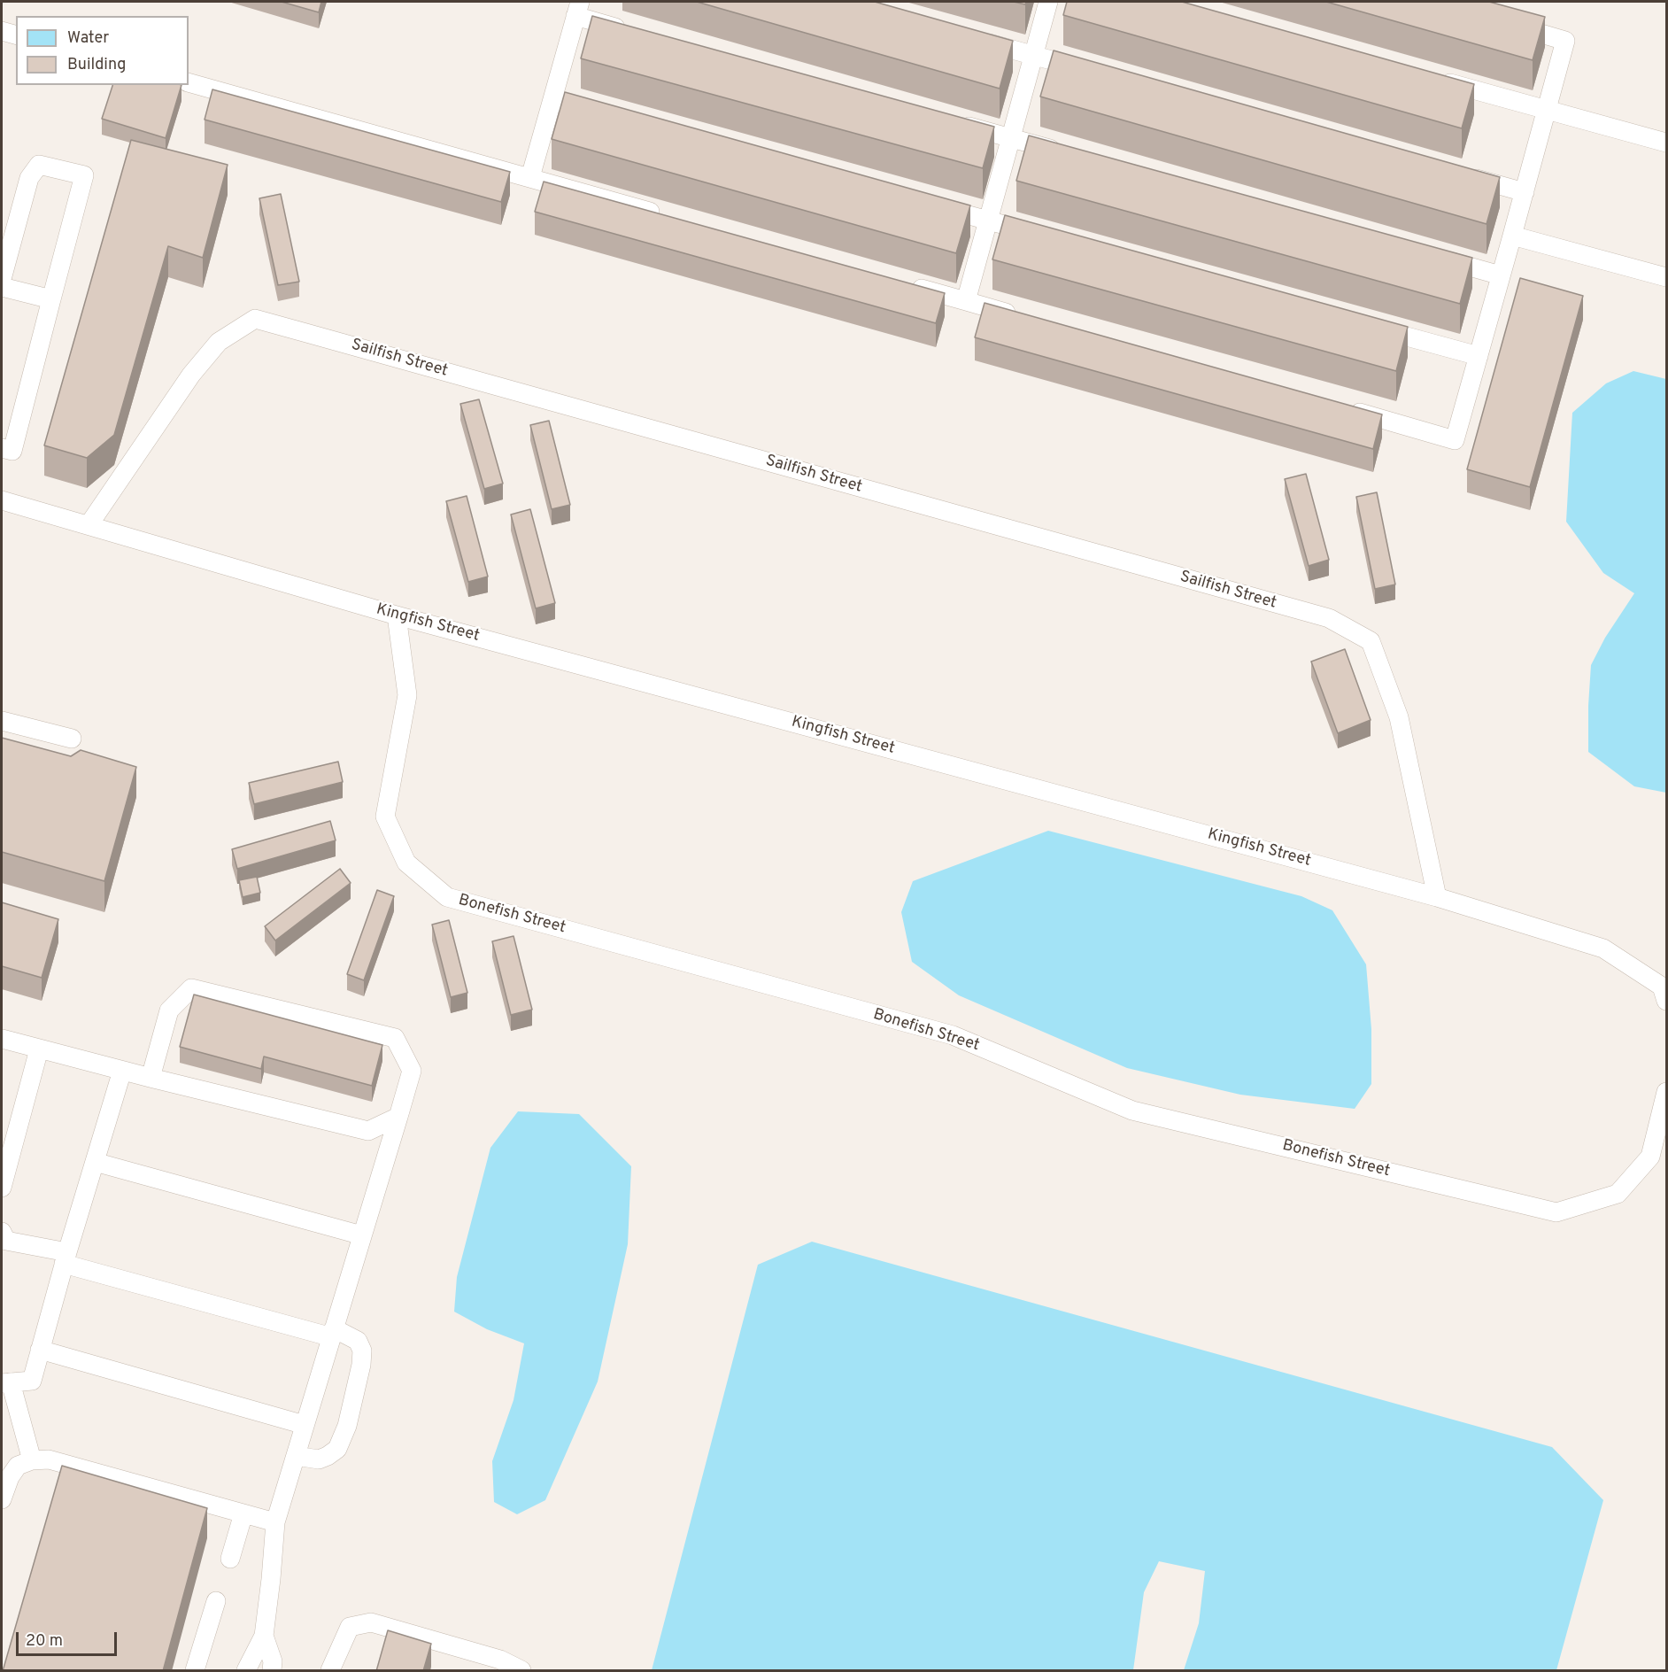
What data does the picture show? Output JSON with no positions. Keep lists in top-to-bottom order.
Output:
{
  "streets": {
    "lane": ["Sailfish Street", "Kingfish Street", "Bonefish Street"]
  },
  "crossings": [
    ["Sailfish Street", "Kingfish Street"],
    ["Kingfish Street", "Bonefish Street"]
  ],
  "legend": ["Water", "Building"],
  "scale_bar": "20 m"
}
